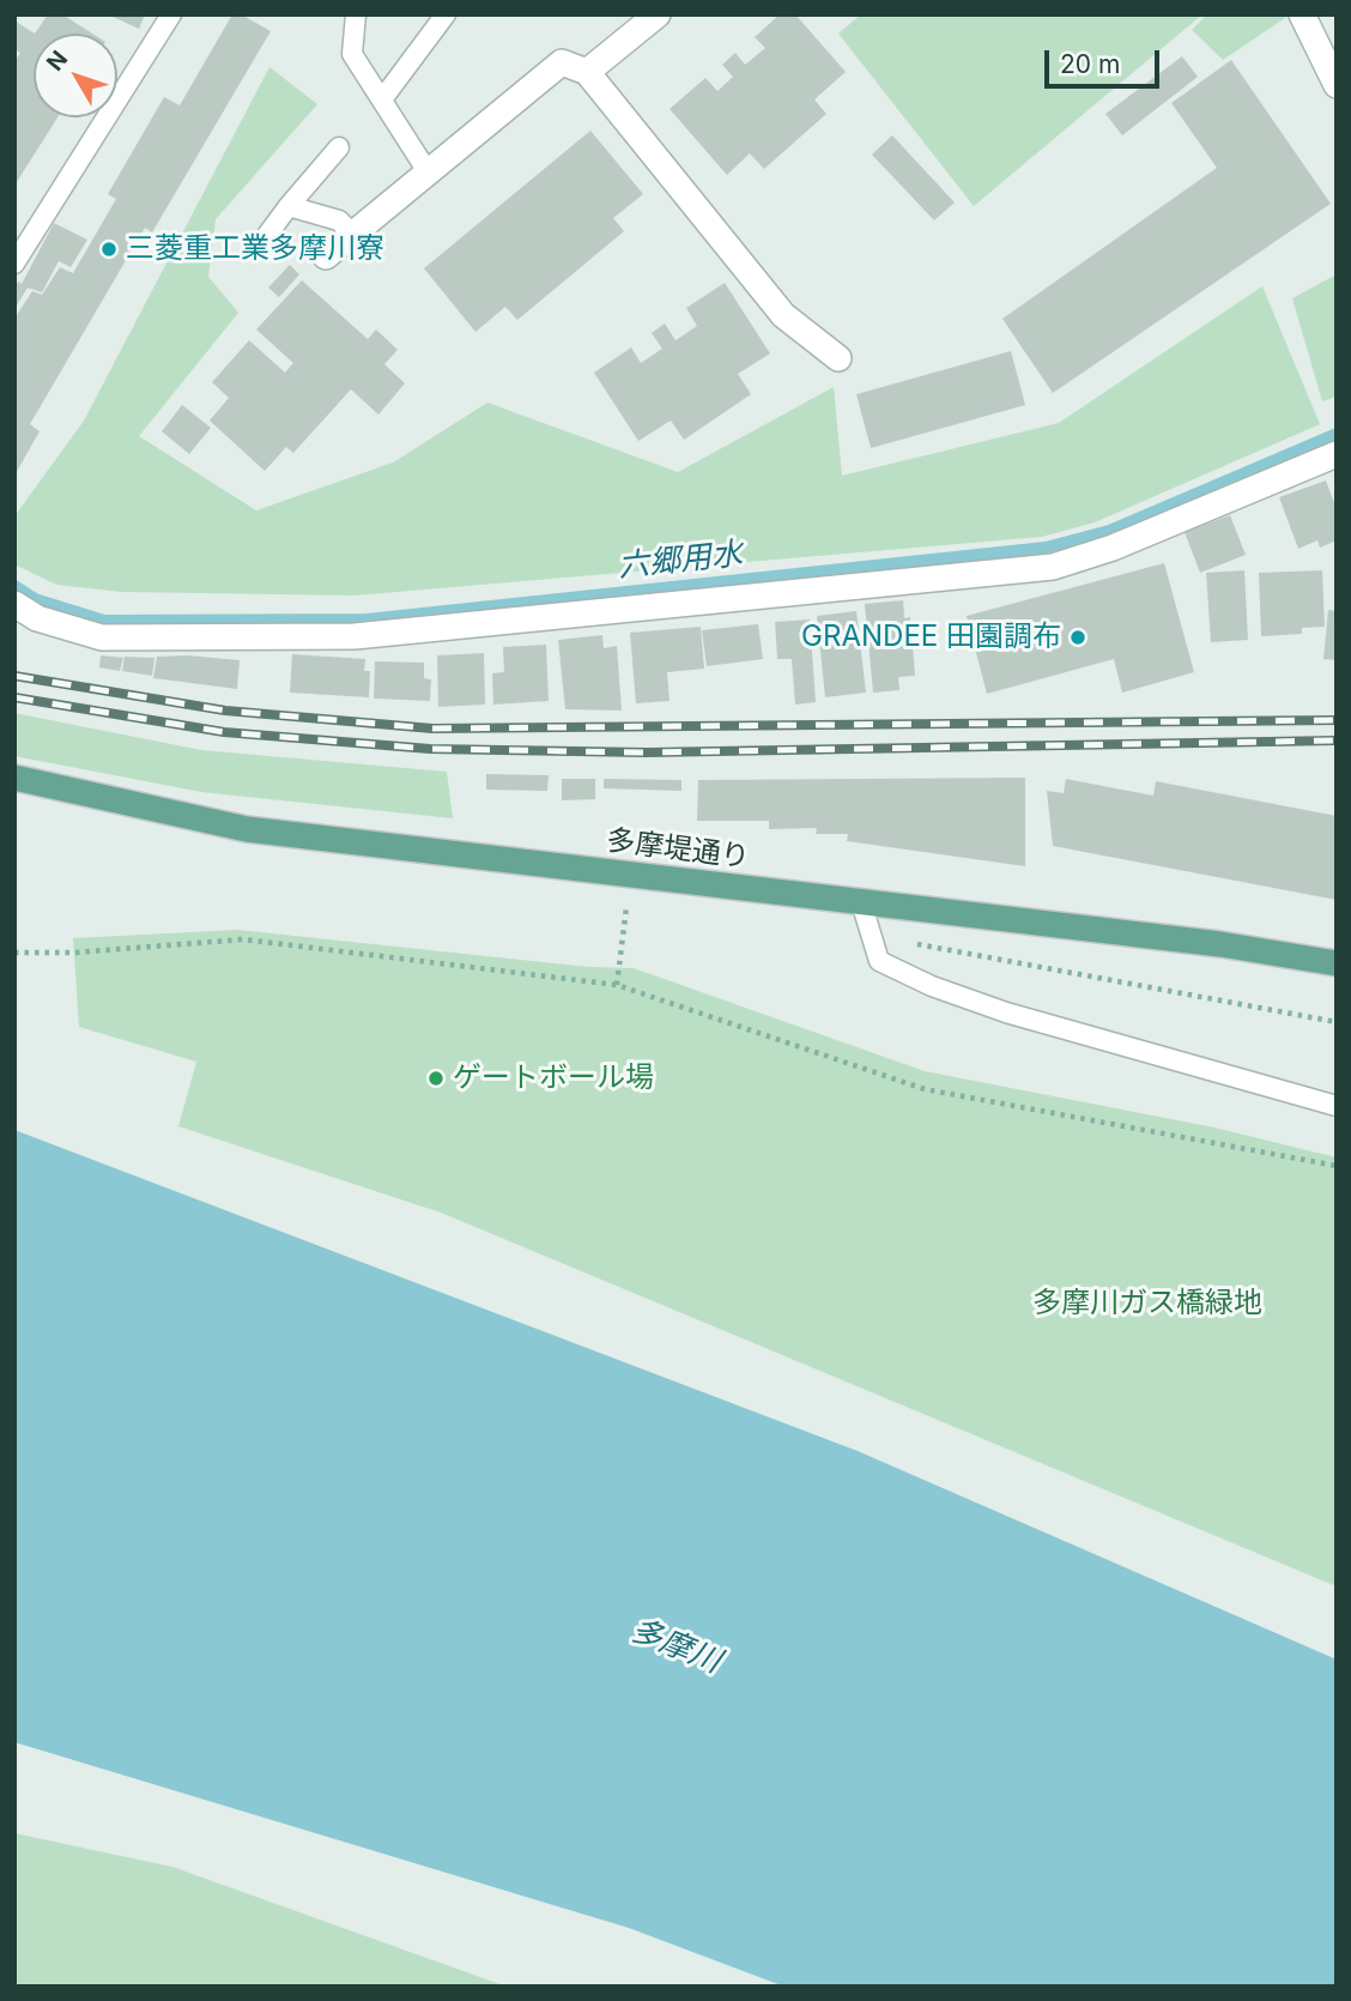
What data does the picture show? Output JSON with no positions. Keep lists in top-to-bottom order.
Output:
{
  "streets": {
    "main road": ["多摩堤通り"]
  },
  "water": ["六郷用水", "多摩川"],
  "parks": ["多摩川ガス橋緑地"],
  "places": ["三菱重工業多摩川寮", "GRANDEE 田園調布", "ゲートボール場"],
  "scale_bar": "20 m",
  "north": "top left"
}
